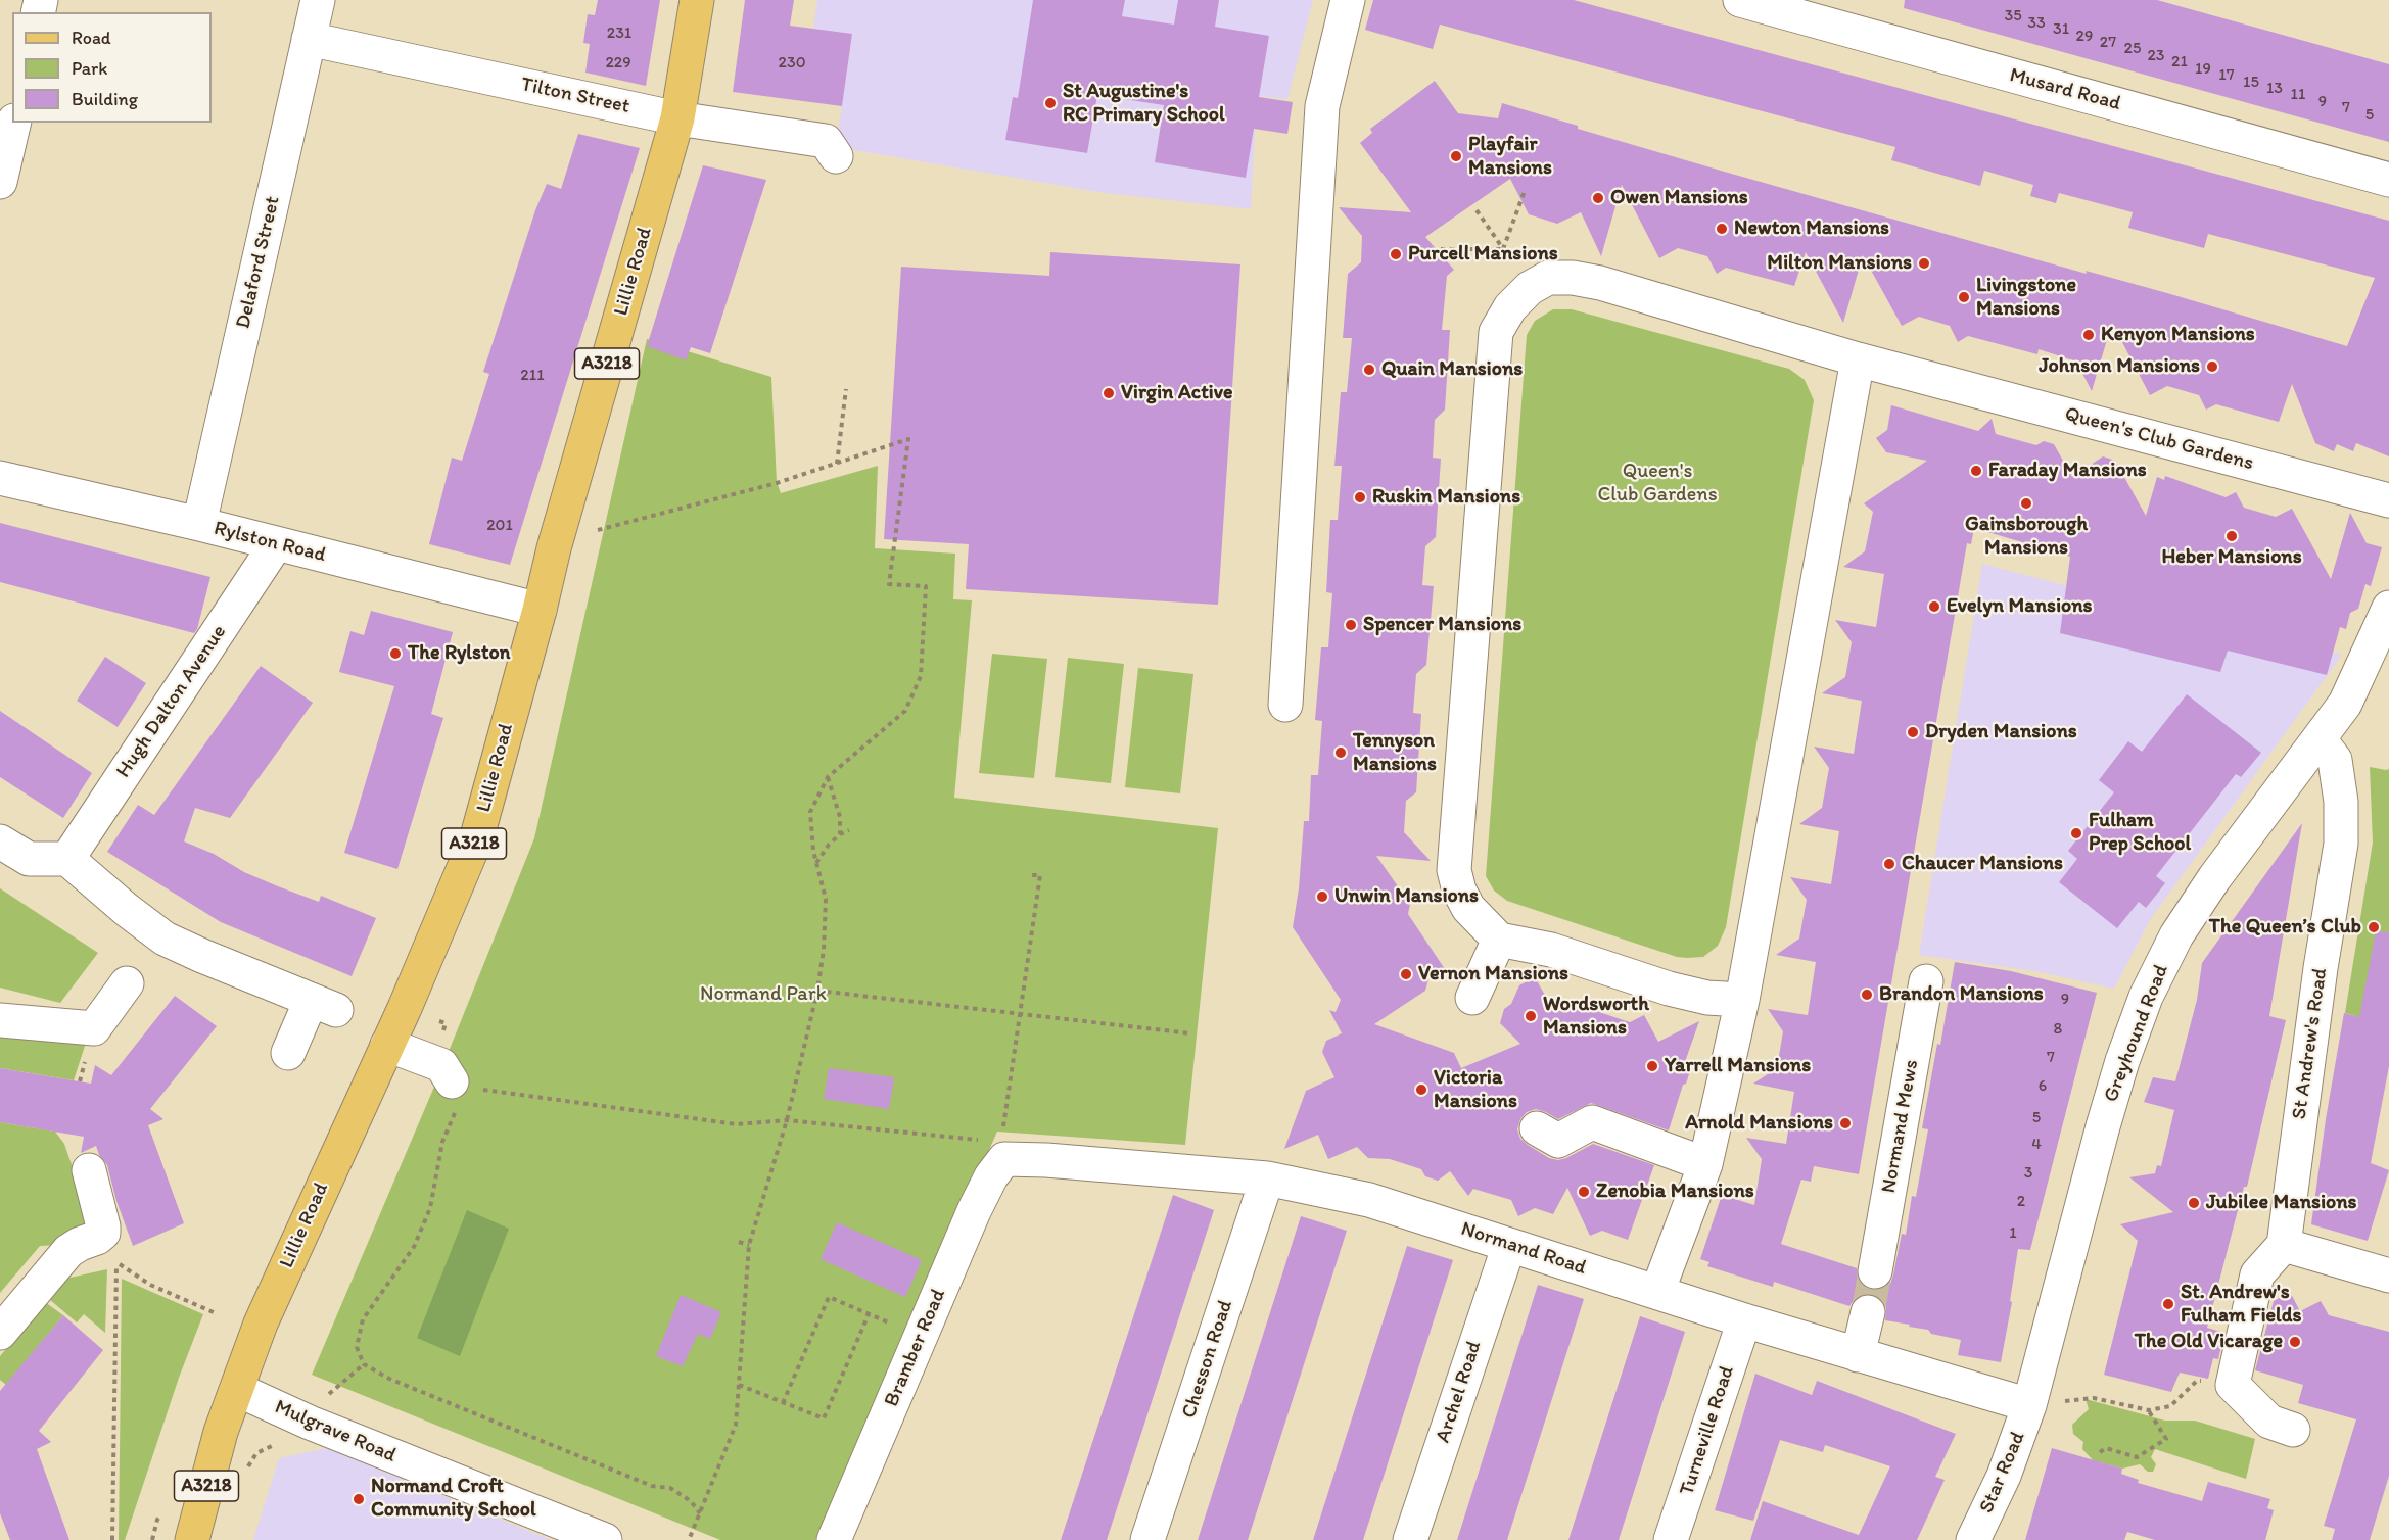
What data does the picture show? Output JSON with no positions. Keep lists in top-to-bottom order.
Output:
{
  "streets": {
    "main road": ["Lillie Road", "A3218"],
    "street": [
      "Musard Road",
      "Tilton Street",
      "Delaford Street",
      "Queen's Club Gardens",
      "Rylston Road",
      "Hugh Dalton Avenue",
      "Greyhound Road",
      "St Andrew's Road",
      "Normand Mews",
      "Normand Road",
      "Bramber Road",
      "Chesson Road",
      "Archel Road",
      "Turneville Road",
      "Mulgrave Road",
      "Star Road"
    ]
  },
  "crossings": [
    ["Tilton Street", "Delaford Street"],
    ["Tilton Street", "Lillie Road"],
    ["Delaford Street", "Rylston Road"],
    ["Lillie Road", "Rylston Road"],
    ["Lillie Road", "Mulgrave Road"],
    ["Rylston Road", "Hugh Dalton Avenue"],
    ["Greyhound Road", "St Andrew's Road"],
    ["Greyhound Road", "Normand Road"],
    ["Greyhound Road", "Star Road"],
    ["Normand Road", "Bramber Road"],
    ["Normand Road", "Chesson Road"],
    ["Normand Road", "Archel Road"],
    ["Normand Road", "Turneville Road"],
    ["Normand Road", "Star Road"]
  ],
  "parks": ["Queen's Club Gardens", "Normand Park"],
  "places": [
    "St Augustine's RC Primary School",
    "Playfair Mansions",
    "Owen Mansions",
    "Newton Mansions",
    "Purcell Mansions",
    "Milton Mansions",
    "Livingstone Mansions",
    "Kenyon Mansions",
    "Johnson Mansions",
    "Quain Mansions",
    "Virgin Active",
    "Faraday Mansions",
    "Ruskin Mansions",
    "Gainsborough Mansions",
    "Heber Mansions",
    "Evelyn Mansions",
    "Spencer Mansions",
    "The Rylston",
    "Dryden Mansions",
    "Tennyson Mansions",
    "Fulham Prep School",
    "Chaucer Mansions",
    "Unwin Mansions",
    "The Queen’s Club",
    "Vernon Mansions",
    "Brandon Mansions",
    "Wordsworth Mansions",
    "Yarrell Mansions",
    "Victoria Mansions",
    "Arnold Mansions",
    "Zenobia Mansions",
    "Jubilee Mansions",
    "St. Andrew's Fulham Fields",
    "The Old Vicarage",
    "Normand Croft Community School"
  ],
  "house_numbers": [
    "35",
    "33",
    "31",
    "231",
    "29",
    "27",
    "25",
    "23",
    "21",
    "229",
    "230",
    "19",
    "17",
    "15",
    "13",
    "11",
    "9",
    "7",
    "5",
    "211",
    "201",
    "9",
    "8",
    "7",
    "6",
    "5",
    "4",
    "3",
    "2",
    "1"
  ],
  "legend": ["Road", "Park", "Building"]
}
